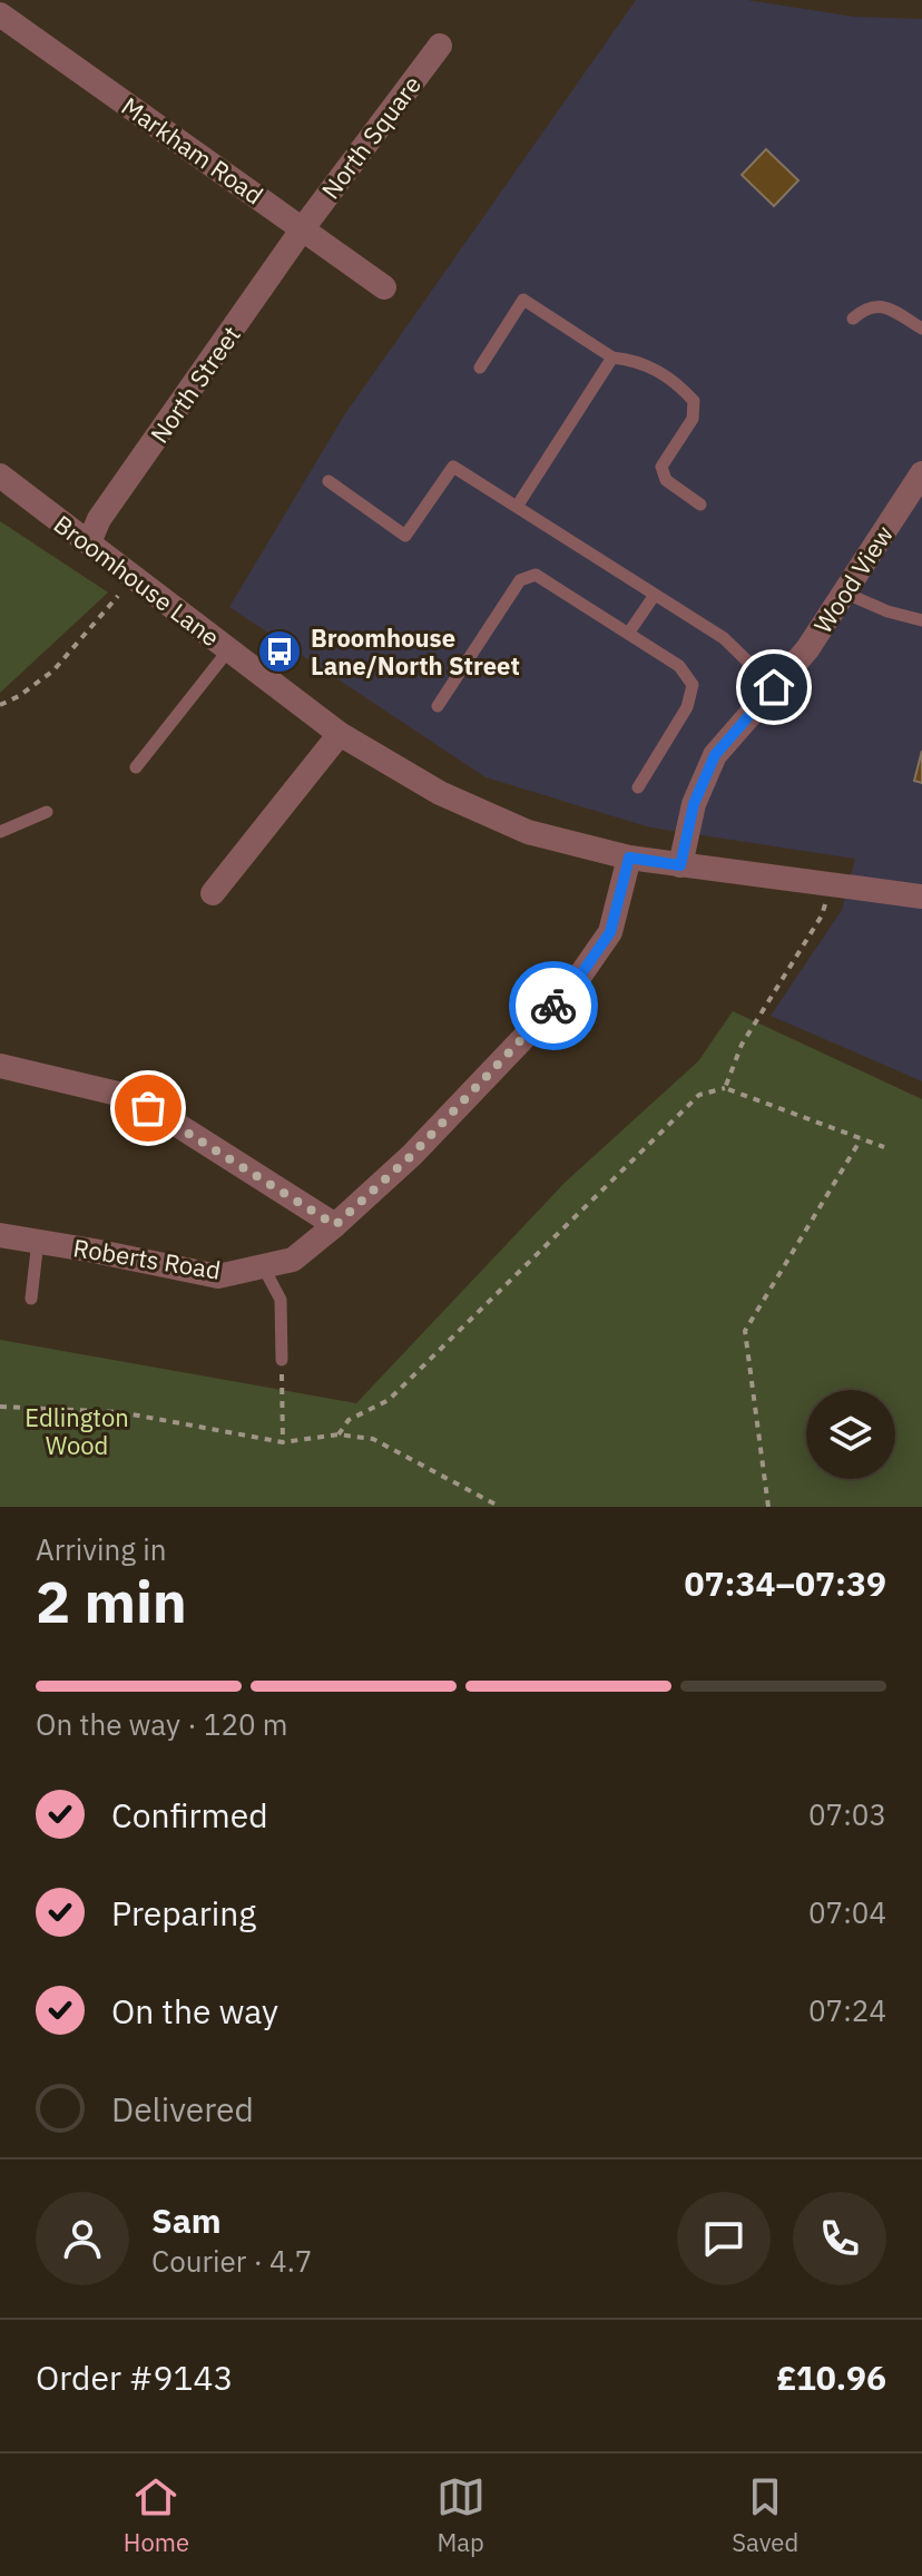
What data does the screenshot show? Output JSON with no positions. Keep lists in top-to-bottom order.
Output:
{
  "streets": {
    "street": [
      "North Square",
      "Markham Road",
      "North Street",
      "Wood View",
      "Broomhouse Lane",
      "Roberts Road"
    ]
  },
  "crossings": [
    ["North Square", "Markham Road"],
    ["North Square", "North Street"],
    ["Markham Road", "North Street"],
    ["North Street", "Broomhouse Lane"],
    ["Wood View", "Broomhouse Lane"],
    ["Broomhouse Lane", "Roberts Road"]
  ],
  "parks": ["Edlington Wood"],
  "places": {
    "bus stop": ["Broomhouse Lane/North Street"]
  },
  "page": {
    "heading": ["2 min", "Arriving in", "07:34–07:39"],
    "panel": [
      "Sam",
      "Courier · 4.7",
      "Order #9143",
      "£10.96"
    ],
    "bar": "On the way · 120 m",
    "list": [
      ["Confirmed", "07:03"],
      ["Preparing", "07:04"],
      ["On the way", "07:24"],
      "Delivered"
    ],
    "tabs": ["Home", "Map", "Saved"]
  }
}
